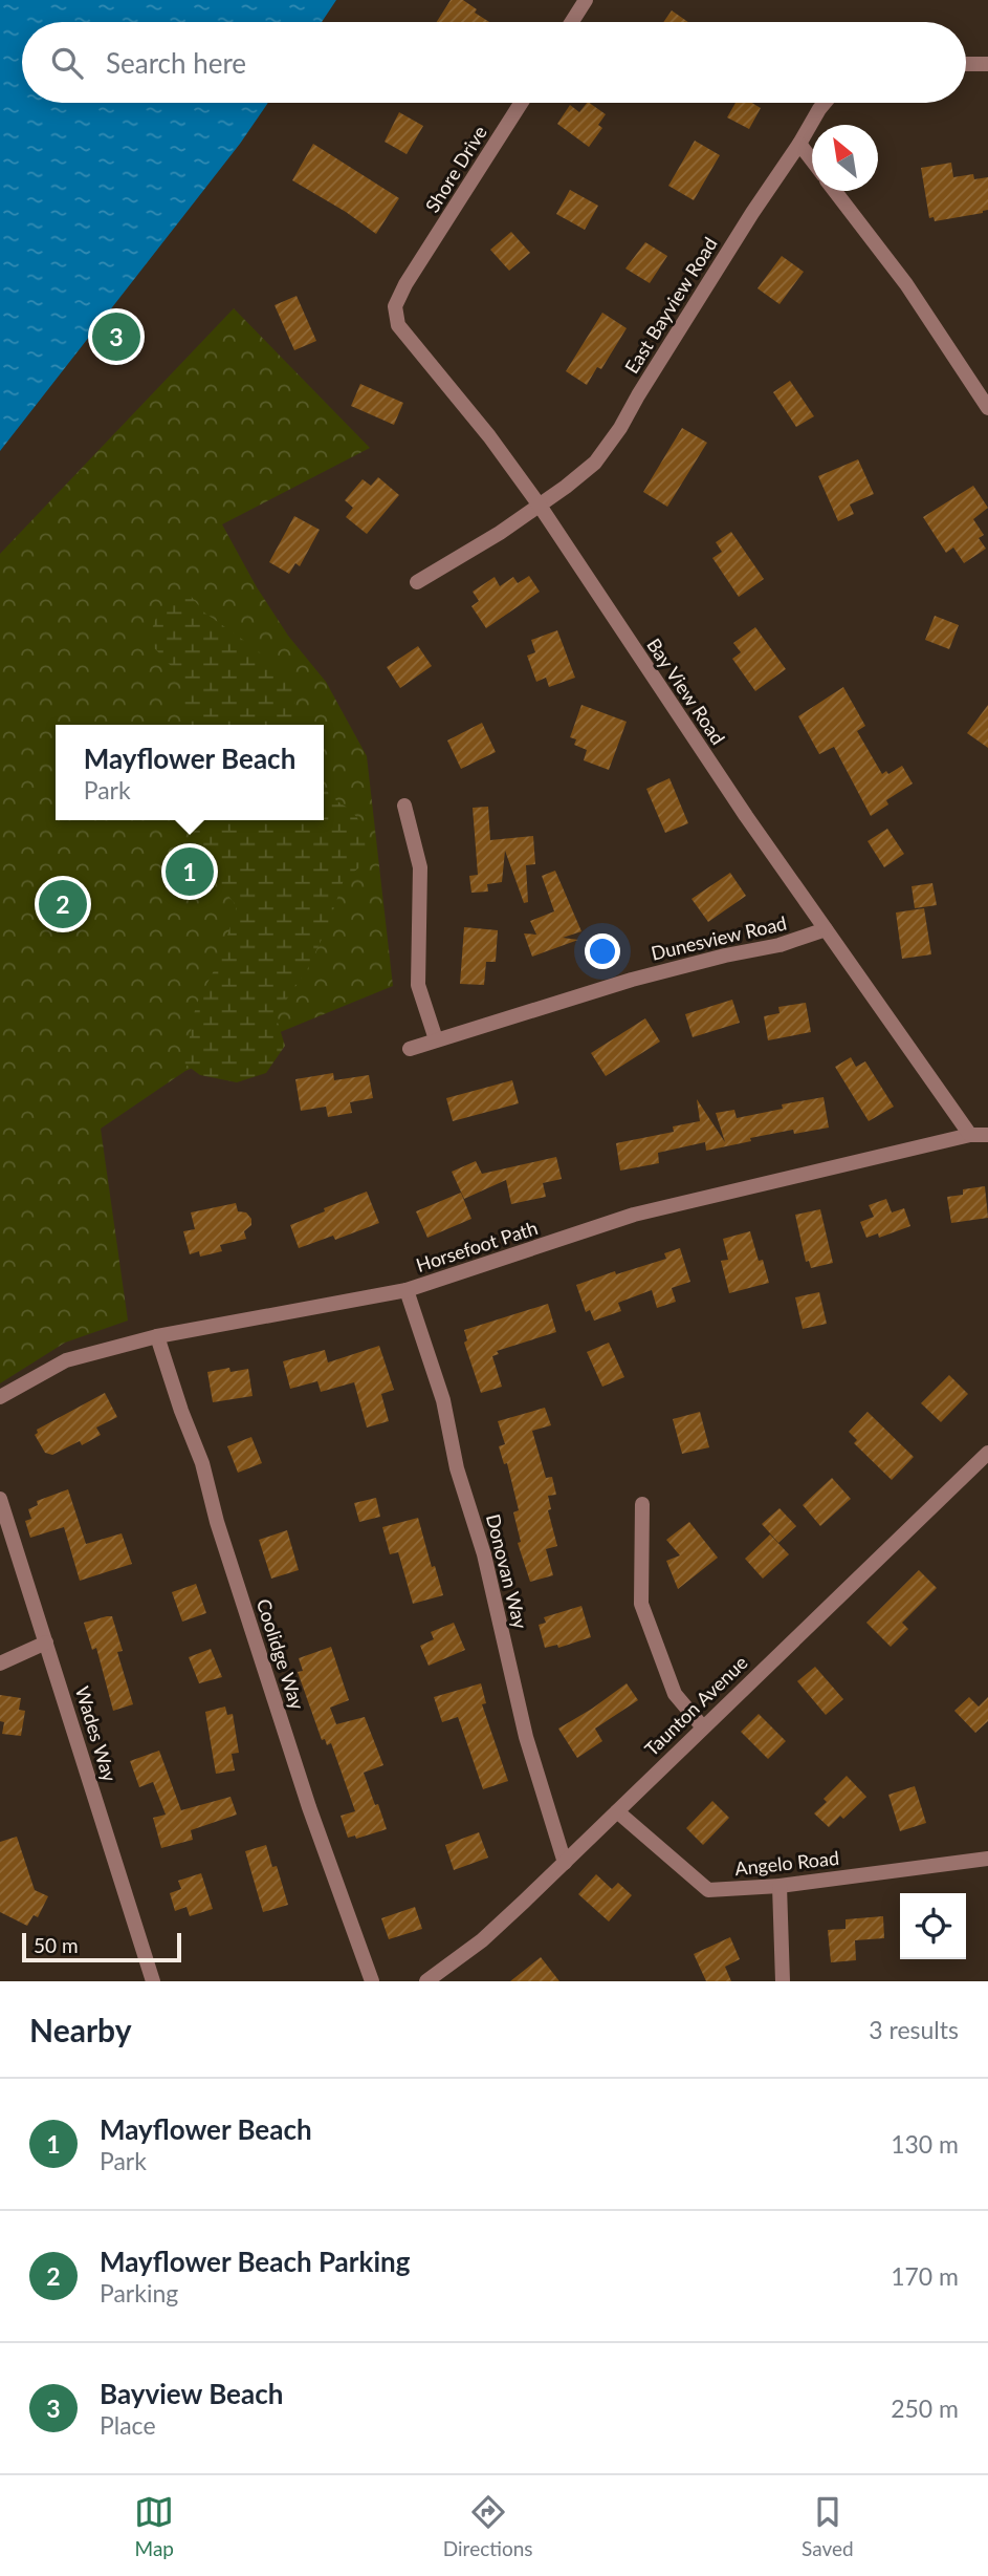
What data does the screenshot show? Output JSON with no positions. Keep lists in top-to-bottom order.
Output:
{
  "streets": {
    "street": [
      "Shore Drive",
      "East Bayview Road",
      "Bay View Road",
      "Dunesview Road",
      "Horsefoot Path",
      "Donovan Way",
      "Coolidge Way",
      "Taunton Avenue",
      "Wades Way",
      "Angelo Road"
    ]
  },
  "crossings": [
    ["Shore Drive", "Bay View Road"],
    ["East Bayview Road", "Bay View Road"],
    ["Bay View Road", "Dunesview Road"],
    ["Bay View Road", "Horsefoot Path"],
    ["Horsefoot Path", "Donovan Way"],
    ["Horsefoot Path", "Coolidge Way"],
    ["Donovan Way", "Taunton Avenue"],
    ["Taunton Avenue", "Angelo Road"]
  ],
  "scale_bar": "50 m",
  "north": "top left",
  "page": {
    "search": "Search here",
    "pins": ["3", "1", "2"],
    "popup": ["Mayflower Beach", "Park"],
    "scale": "50 m",
    "heading": ["Nearby", "3 results"],
    "list": [
      {
        "mark": "1",
        "name": "Mayflower Beach",
        "note": "Park",
        "value": "130 m"
      },
      {
        "mark": "2",
        "name": "Mayflower Beach Parking",
        "note": "Parking",
        "value": "170 m"
      },
      {
        "mark": "3",
        "name": "Bayview Beach",
        "note": "Place",
        "value": "250 m"
      }
    ],
    "nav": ["Map", "Directions", "Saved"]
  }
}
